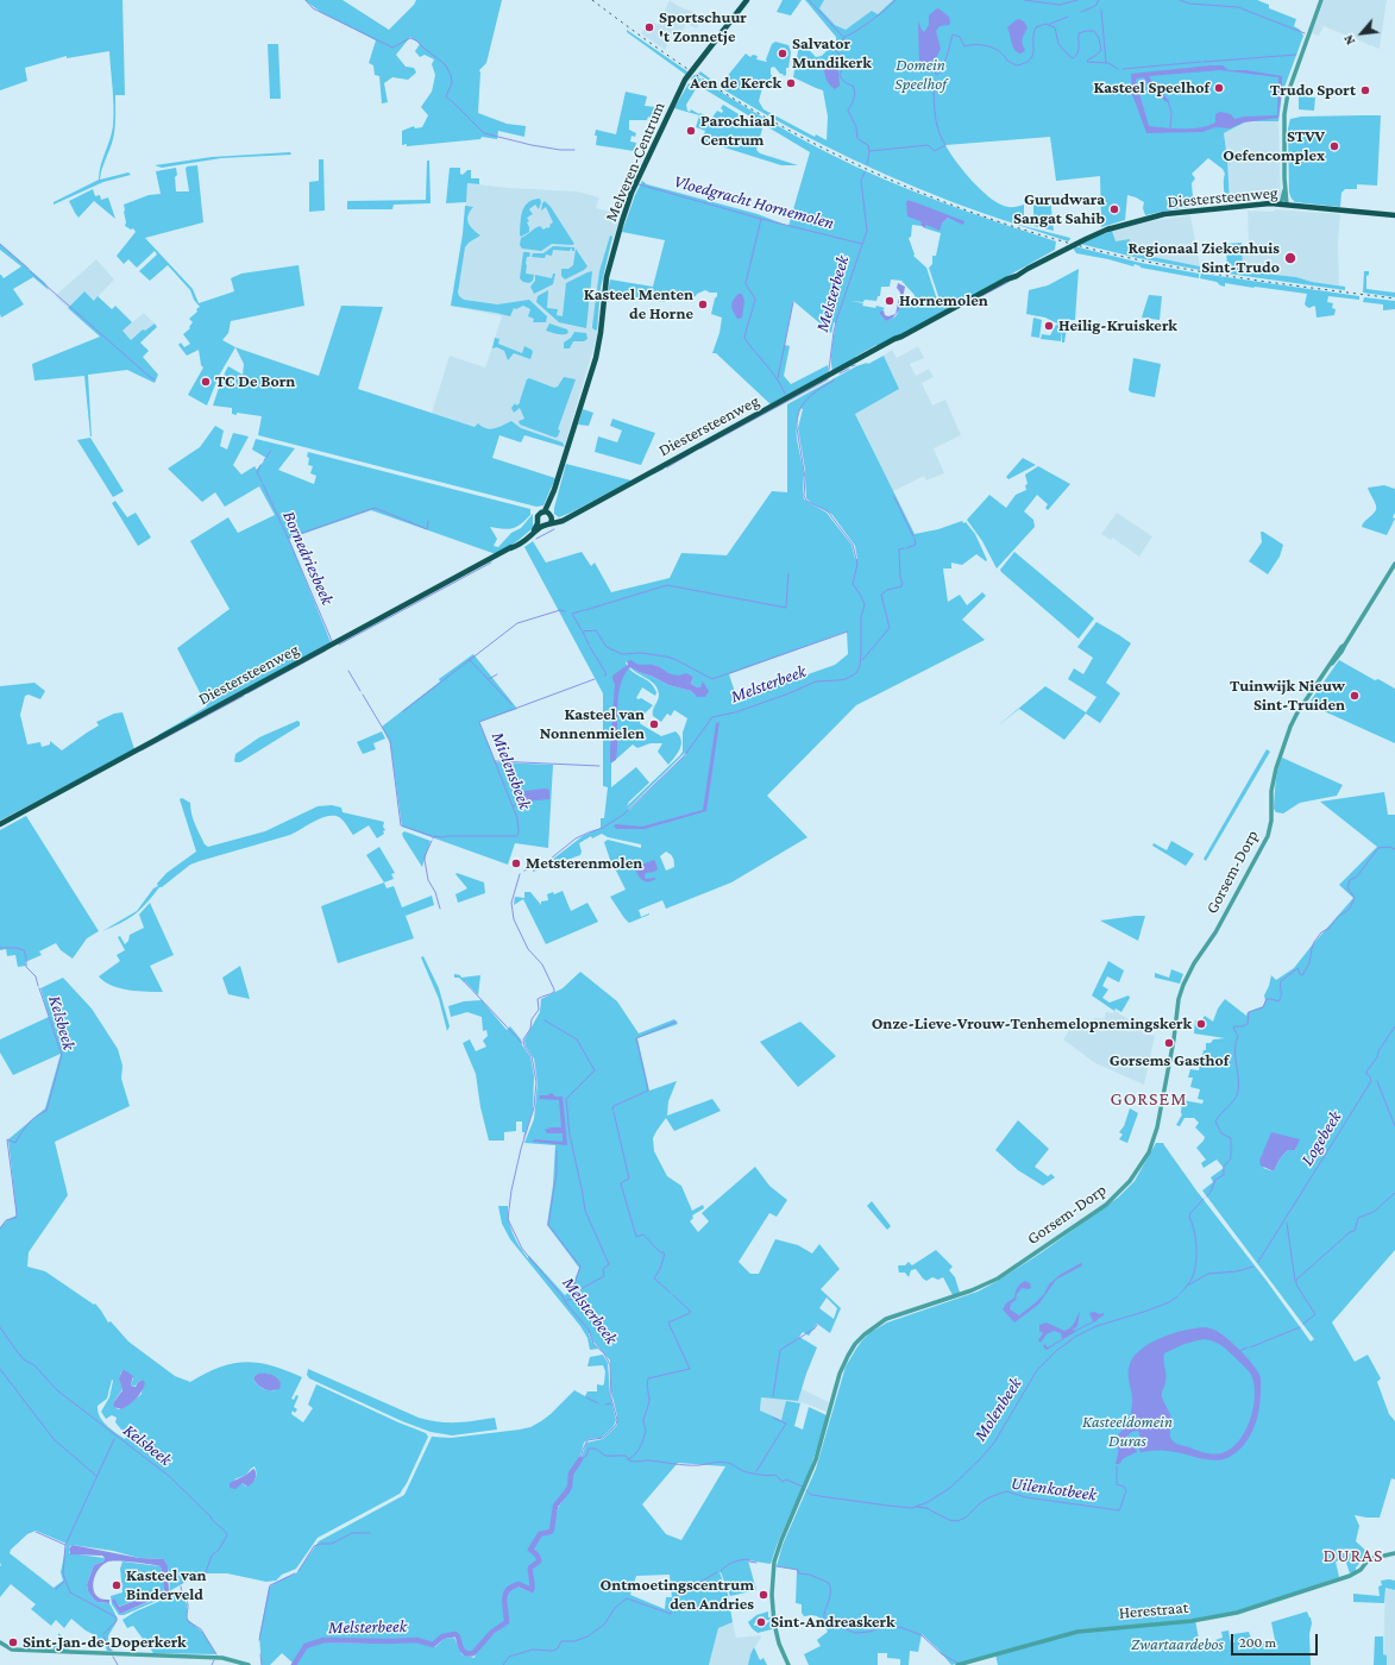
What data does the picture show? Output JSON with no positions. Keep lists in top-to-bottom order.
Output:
{
  "streets": {
    "main road": ["Melveren-Centrum", "Diestersteenweg"],
    "street": ["Gorsem-Dorp", "Herestraat"]
  },
  "crossings": [
    ["Melveren-Centrum", "Diestersteenweg"]
  ],
  "districts": ["GORSEM", "DURAS"],
  "water": [
    "Vloedgracht Hornemolen",
    "Melsterbeek",
    "Bornedriesbeek",
    "Mielensbeek",
    "Kelsbeek",
    "Logebeek",
    "Molenbeek",
    "Uilenkotbeek"
  ],
  "parks": ["Domein Speelhof", "Kasteeldomein Duras", "Zwartaardebos"],
  "places": [
    "Sportschuur 't Zonnetje",
    "Salvator Mundikerk",
    "Aen de Kerck",
    "Kasteel Speelhof",
    "Trudo Sport",
    "Parochiaal Centrum",
    "STVV Oefencomplex",
    "Gurudwara Sangat Sahib",
    "Regionaal Ziekenhuis Sint-Trudo",
    "Hornemolen",
    "Kasteel Menten de Horne",
    "Heilig-Kruiskerk",
    "TC De Born",
    "Tuinwijk Nieuw Sint-Truiden",
    "Kasteel van Nonnenmielen",
    "Metsterenmolen",
    "Onze-Lieve-Vrouw-Tenhemelopnemingskerk",
    "Gorsems Gasthof",
    "Kasteel van Binderveld",
    "Ontmoetingscentrum den Andries",
    "Sint-Andreaskerk",
    "Sint-Jan-de-Doperkerk"
  ],
  "scale_bar": "200 m",
  "north": "bottom left"
}
